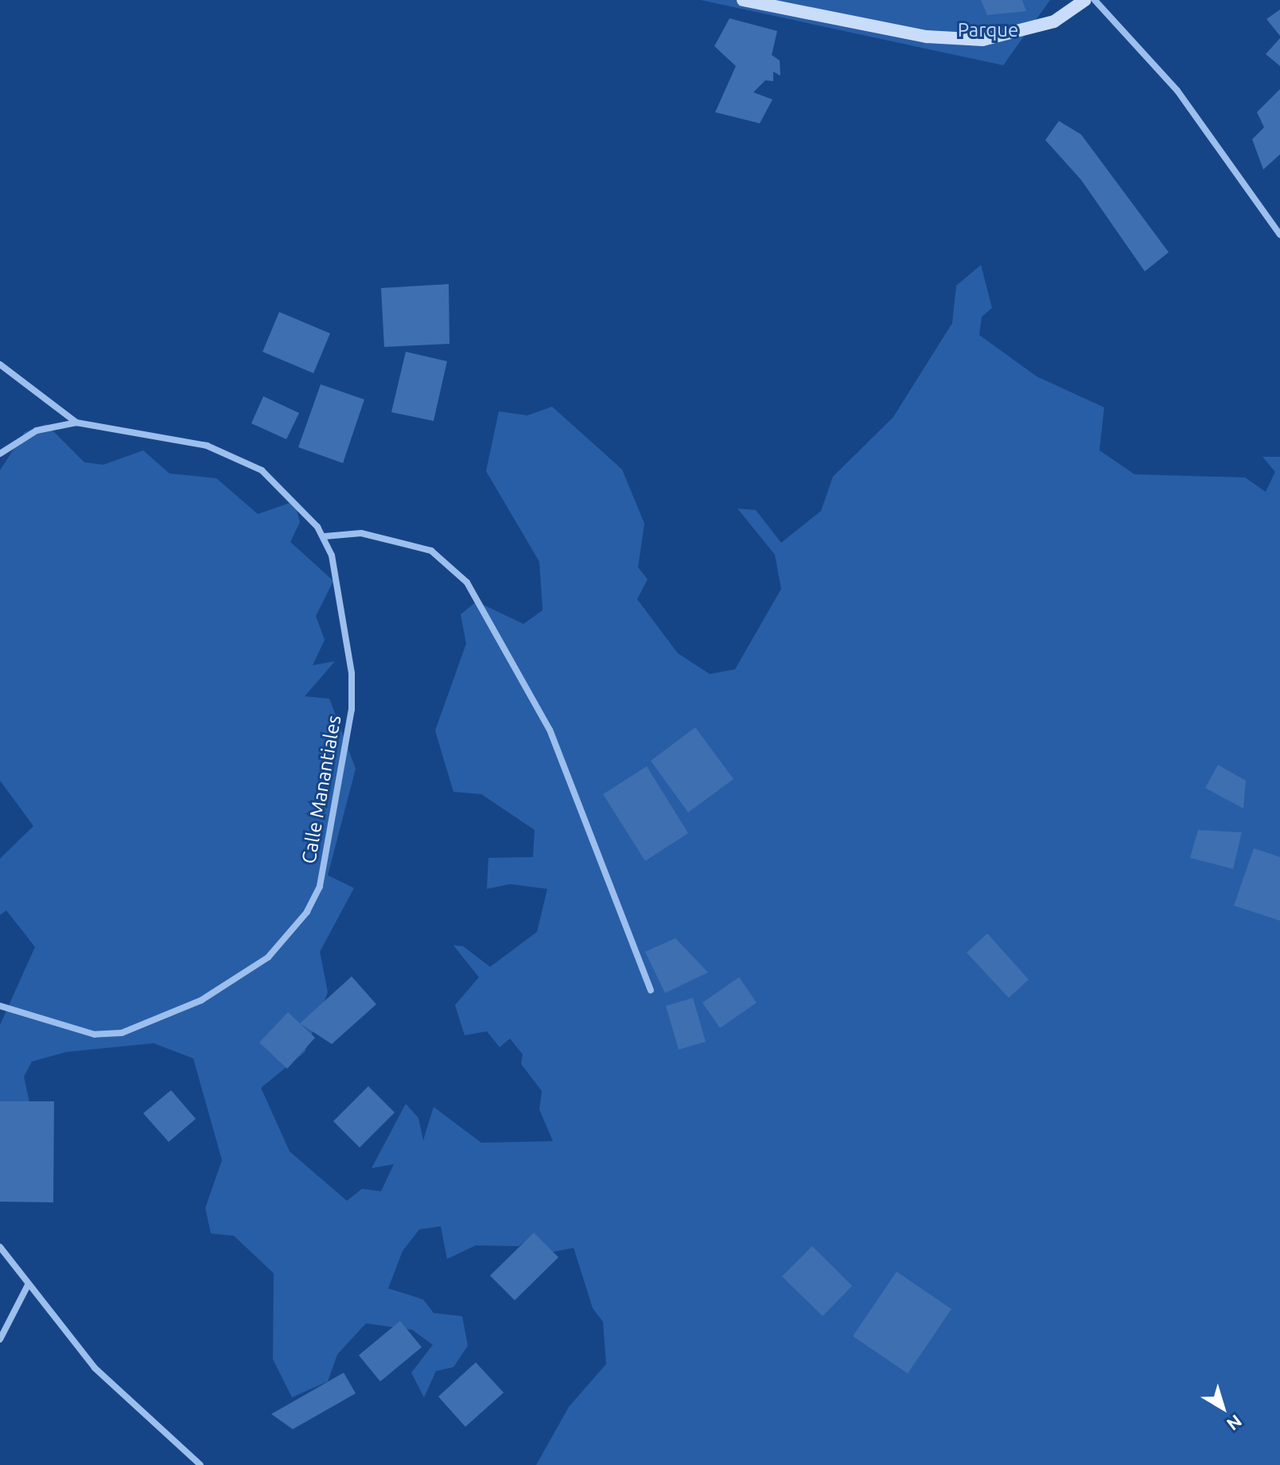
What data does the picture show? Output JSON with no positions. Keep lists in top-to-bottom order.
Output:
{
  "streets": {
    "street": ["Calle Manantiales"]
  },
  "parks": ["Parque"],
  "north": "bottom right"
}
